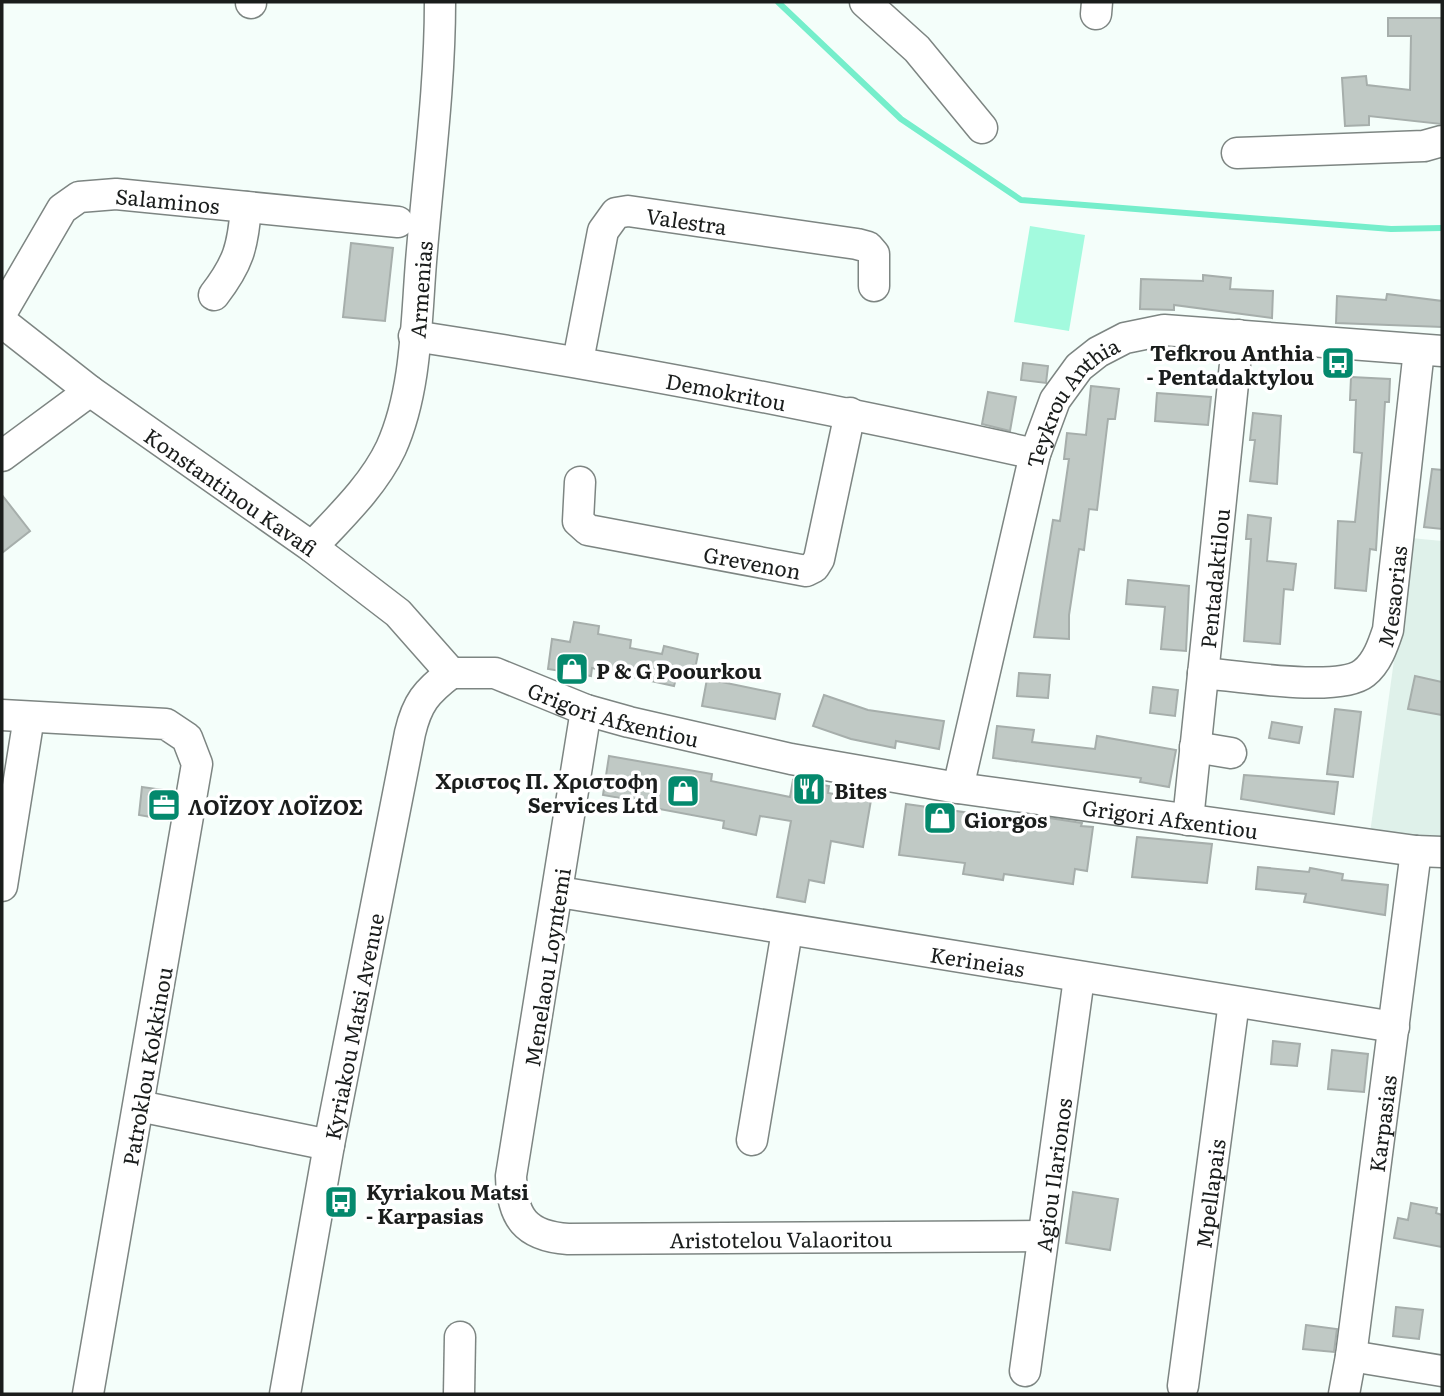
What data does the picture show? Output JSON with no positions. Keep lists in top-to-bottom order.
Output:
{
  "streets": {
    "street": [
      "Salaminos",
      "Valestra",
      "Armenias",
      "Demokritou",
      "Teykrou Anthia",
      "Konstantinou Kavafi",
      "Grevenon",
      "Pentadaktilou",
      "Mesaorias",
      "Grigori Afxentiou",
      "Kerineias",
      "Menelaou Loyntemi",
      "Kyriakou Matsi Avenue",
      "Patroklou Kokkinou",
      "Karpasias",
      "Agiou Ilarionos",
      "Mpellapais",
      "Aristotelou Valaoritou"
    ]
  },
  "crossings": [
    ["Valestra", "Demokritou"],
    ["Armenias", "Demokritou"],
    ["Armenias", "Konstantinou Kavafi"],
    ["Demokritou", "Teykrou Anthia"],
    ["Demokritou", "Grevenon"],
    ["Teykrou Anthia", "Pentadaktilou"],
    ["Teykrou Anthia", "Mesaorias"],
    ["Teykrou Anthia", "Grigori Afxentiou"],
    ["Konstantinou Kavafi", "Grigori Afxentiou"],
    ["Konstantinou Kavafi", "Kyriakou Matsi Avenue"],
    ["Pentadaktilou", "Mesaorias"],
    ["Pentadaktilou", "Grigori Afxentiou"],
    ["Grigori Afxentiou", "Menelaou Loyntemi"],
    ["Grigori Afxentiou", "Kyriakou Matsi Avenue"],
    ["Grigori Afxentiou", "Karpasias"],
    ["Kerineias", "Menelaou Loyntemi"],
    ["Kerineias", "Karpasias"],
    ["Kerineias", "Agiou Ilarionos"],
    ["Kerineias", "Mpellapais"],
    ["Menelaou Loyntemi", "Aristotelou Valaoritou"],
    ["Agiou Ilarionos", "Aristotelou Valaoritou"]
  ],
  "places": {
    "bus stop": ["Tefkrou Anthia - Pentadaktylou", "Kyriakou Matsi - Karpasias"],
    "shop": ["P & G Poourkou", "Χριστος Π. Χριστοφη Services Ltd", "Giorgos"],
    "restaurant": ["Bites"],
    "office": ["ΛΟΪΖΟΥ ΛΟΪΖΟΣ"]
  }
}
